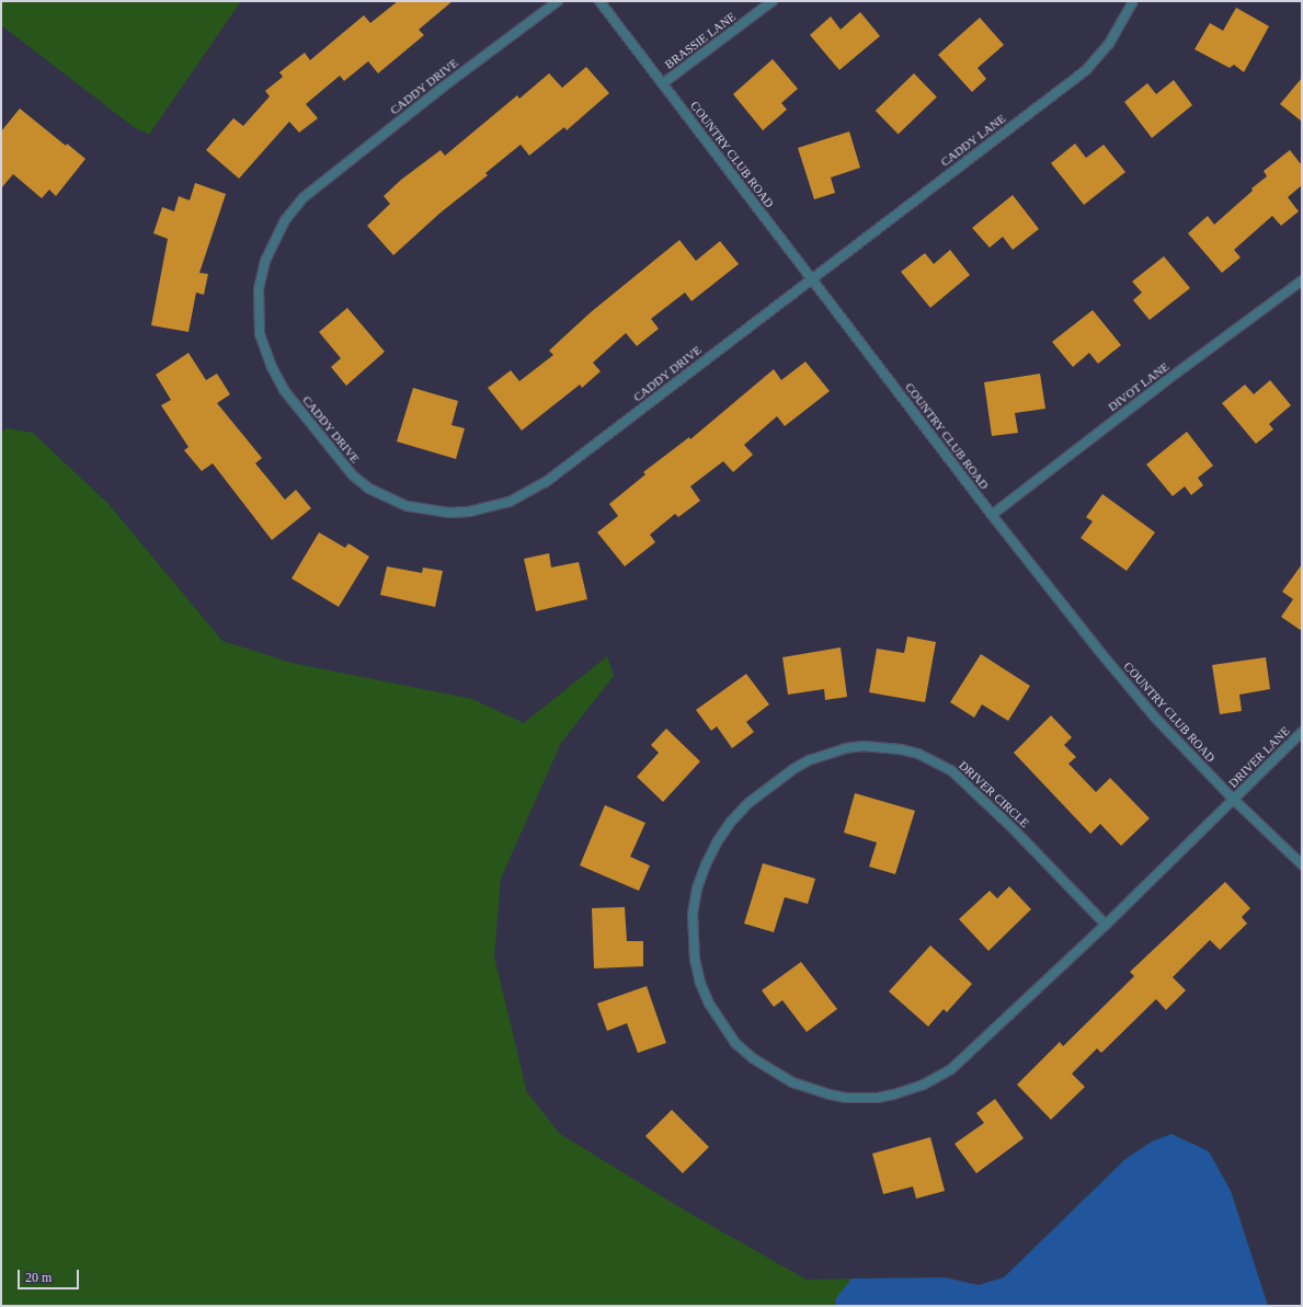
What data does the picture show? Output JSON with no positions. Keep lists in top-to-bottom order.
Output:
{
  "streets": {
    "street": [
      "BRASSIE LANE",
      "CADDY DRIVE",
      "CADDY LANE",
      "COUNTRY CLUB ROAD",
      "DIVOT LANE",
      "DRIVER LANE",
      "DRIVER CIRCLE"
    ]
  },
  "crossings": [
    ["BRASSIE LANE", "COUNTRY CLUB ROAD"],
    ["CADDY DRIVE", "CADDY LANE"],
    ["CADDY DRIVE", "COUNTRY CLUB ROAD"],
    ["CADDY LANE", "COUNTRY CLUB ROAD"],
    ["COUNTRY CLUB ROAD", "DIVOT LANE"],
    ["COUNTRY CLUB ROAD", "DRIVER LANE"],
    ["COUNTRY CLUB ROAD", "DRIVER CIRCLE"],
    ["DRIVER LANE", "DRIVER CIRCLE"]
  ],
  "scale_bar": "20 m"
}
